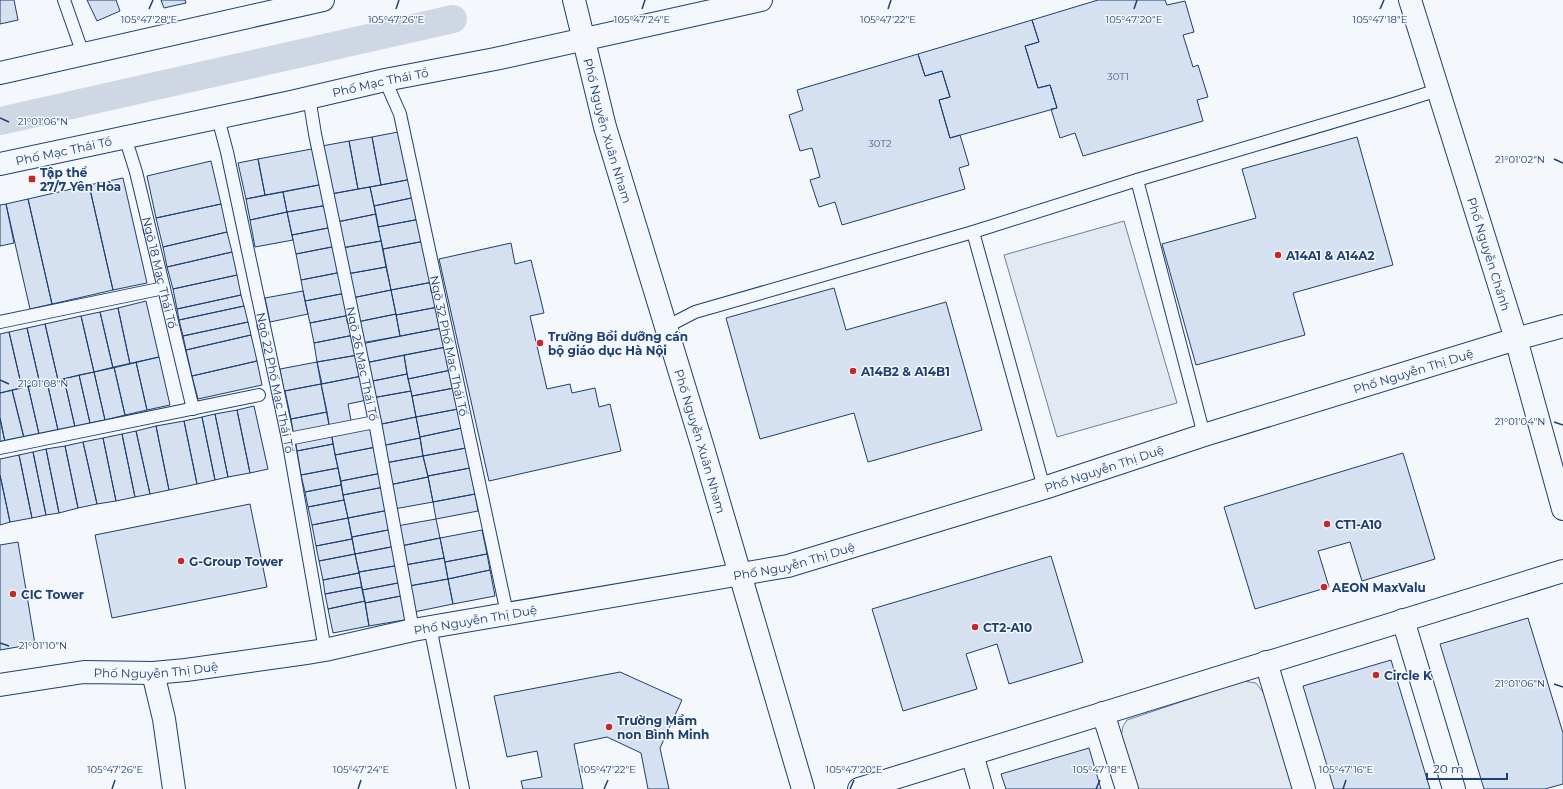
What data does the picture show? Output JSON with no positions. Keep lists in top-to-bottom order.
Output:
{
  "streets": {
    "street": [
      "Phố Mạc Thái Tổ",
      "Phố Nguyễn Xuân Nham",
      "Phố Nguyễn Chánh",
      "Phố Nguyễn Thị Duệ"
    ],
    "lane": [
      "Ngõ 18 Mạc Thái Tổ",
      "Ngõ 32 Phố Mạc Thái Tổ",
      "Ngõ 26 Mạc Thái Tổ",
      "Ngõ 22 Phố Mạc Thái Tổ"
    ]
  },
  "crossings": [
    ["Phố Mạc Thái Tổ", "Phố Nguyễn Xuân Nham"],
    ["Phố Mạc Thái Tổ", "Ngõ 18 Mạc Thái Tổ"],
    ["Phố Mạc Thái Tổ", "Ngõ 32 Phố Mạc Thái Tổ"],
    ["Phố Mạc Thái Tổ", "Ngõ 26 Mạc Thái Tổ"],
    ["Phố Mạc Thái Tổ", "Ngõ 22 Phố Mạc Thái Tổ"],
    ["Phố Nguyễn Xuân Nham", "Phố Nguyễn Thị Duệ"],
    ["Phố Nguyễn Chánh", "Phố Nguyễn Thị Duệ"],
    ["Ngõ 32 Phố Mạc Thái Tổ", "Phố Nguyễn Thị Duệ"],
    ["Ngõ 26 Mạc Thái Tổ", "Phố Nguyễn Thị Duệ"],
    ["Phố Nguyễn Thị Duệ", "Ngõ 22 Phố Mạc Thái Tổ"]
  ],
  "places": {
    "transit": ["Tập thể 27/7 Yên Hòa"],
    "other": [
      "A14A1 & A14A2",
      "Trường Bồi dưỡng cán bộ giáo dục Hà Nội",
      "A14B2 & A14B1",
      "CT1-A10",
      "G-Group Tower",
      "AEON MaxValu",
      "CIC Tower",
      "CT2-A10",
      "Circle K",
      "Trường Mầm non Bình Minh"
    ]
  },
  "house_numbers": ["30T1", "30T2"],
  "scale_bar": "20 m",
  "coordinates": [
    "105°47'28\"E",
    "105°47'26\"E",
    "105°47'24\"E",
    "105°47'22\"E",
    "105°47'20\"E",
    "105°47'18\"E",
    "21°01'06\"N",
    "21°01'02\"N",
    "21°01'08\"N",
    "21°01'04\"N",
    "21°01'10\"N",
    "105°47'16\"E"
  ]
}
